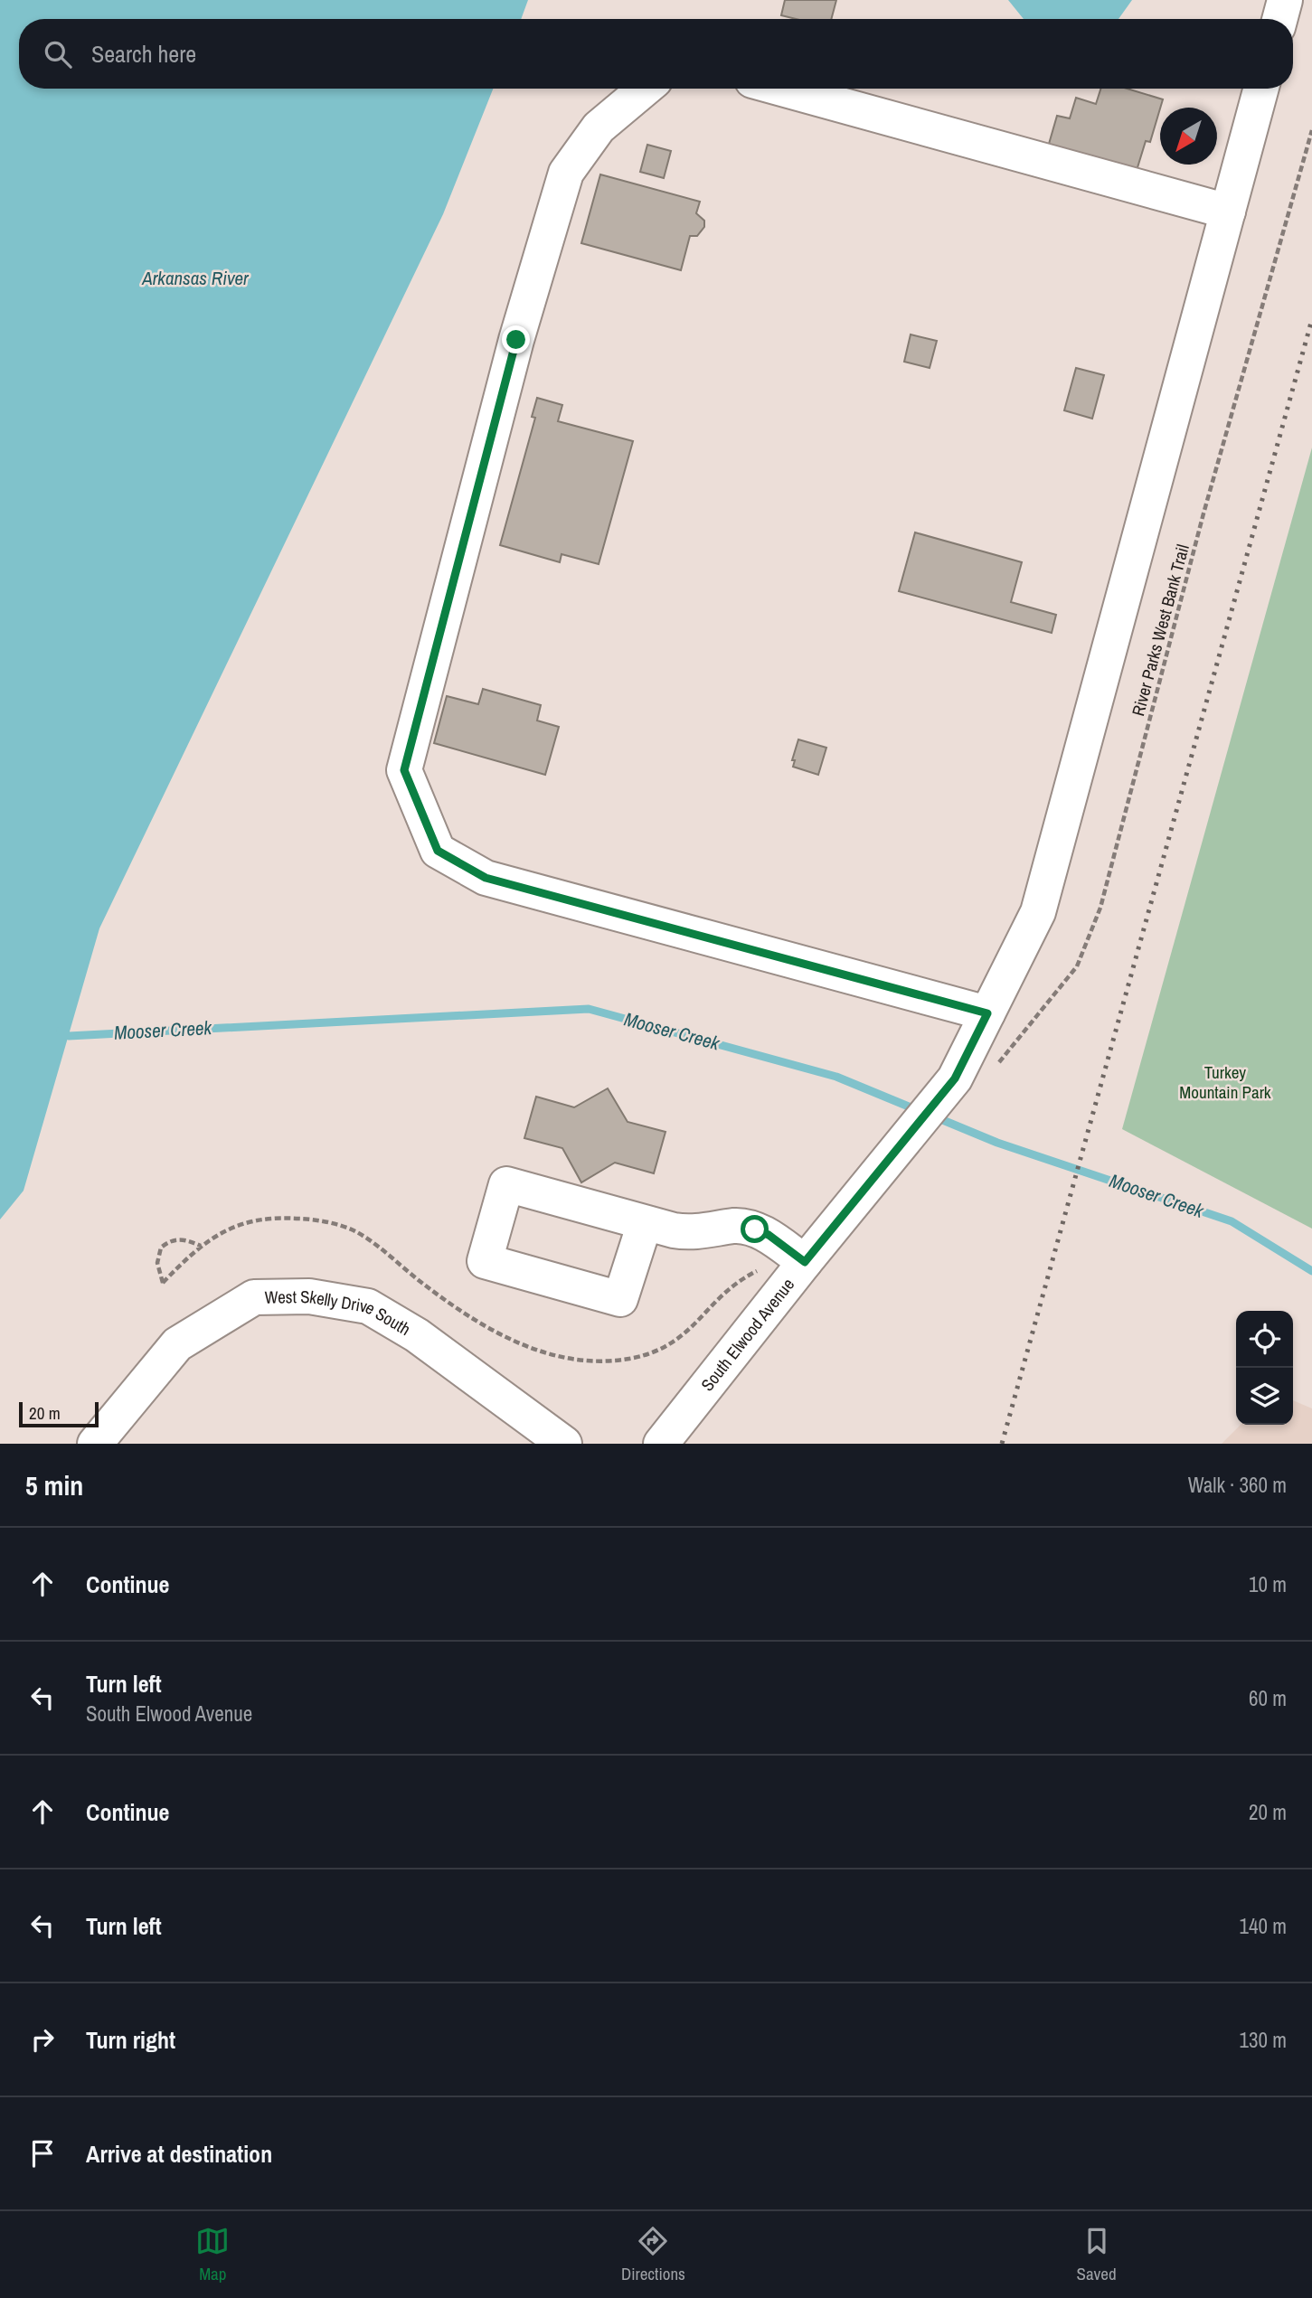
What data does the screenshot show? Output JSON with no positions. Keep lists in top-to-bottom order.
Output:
{
  "streets": {
    "street": ["West Skelly Drive South", "South Elwood Avenue"],
    "path": ["River Parks West Bank Trail"]
  },
  "water": ["Arkansas River", "Mooser Creek"],
  "parks": ["Turkey Mountain Park"],
  "scale_bar": "20 m",
  "north": "bottom left",
  "page": {
    "search": "Search here",
    "scale": "20 m",
    "heading": ["5 min", "Walk · 360 m"],
    "list": [
      ["Continue", "10 m"],
      ["Turn left", "South Elwood Avenue", "60 m"],
      ["Continue", "20 m"],
      ["Turn left", "140 m"],
      ["Turn right", "130 m"],
      "Arrive at destination"
    ],
    "nav": ["Map", "Directions", "Saved"]
  }
}
